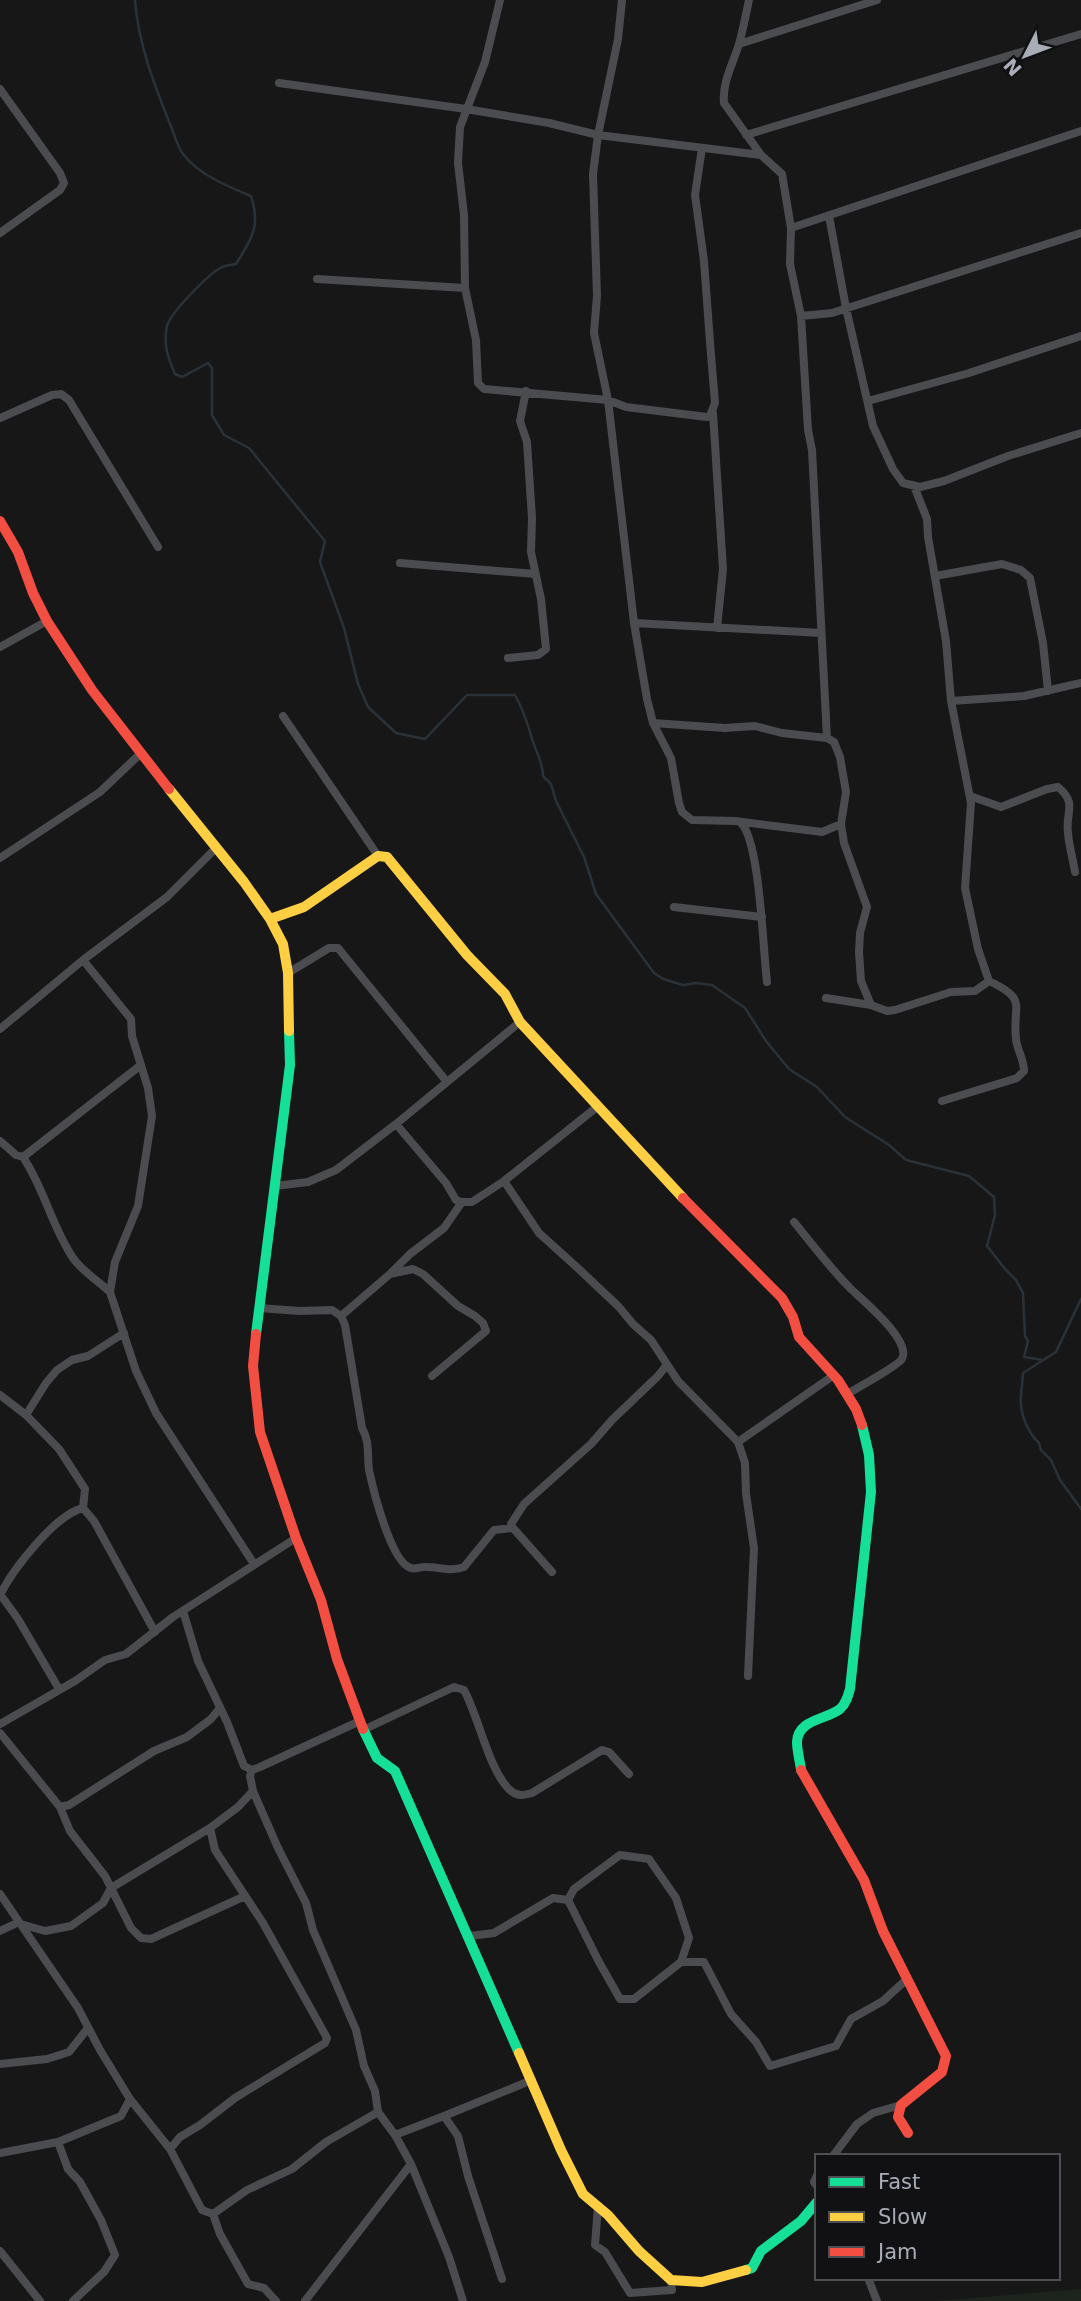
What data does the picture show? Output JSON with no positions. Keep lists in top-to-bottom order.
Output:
{
  "legend": ["Fast", "Slow", "Jam"],
  "north": "bottom left"
}
